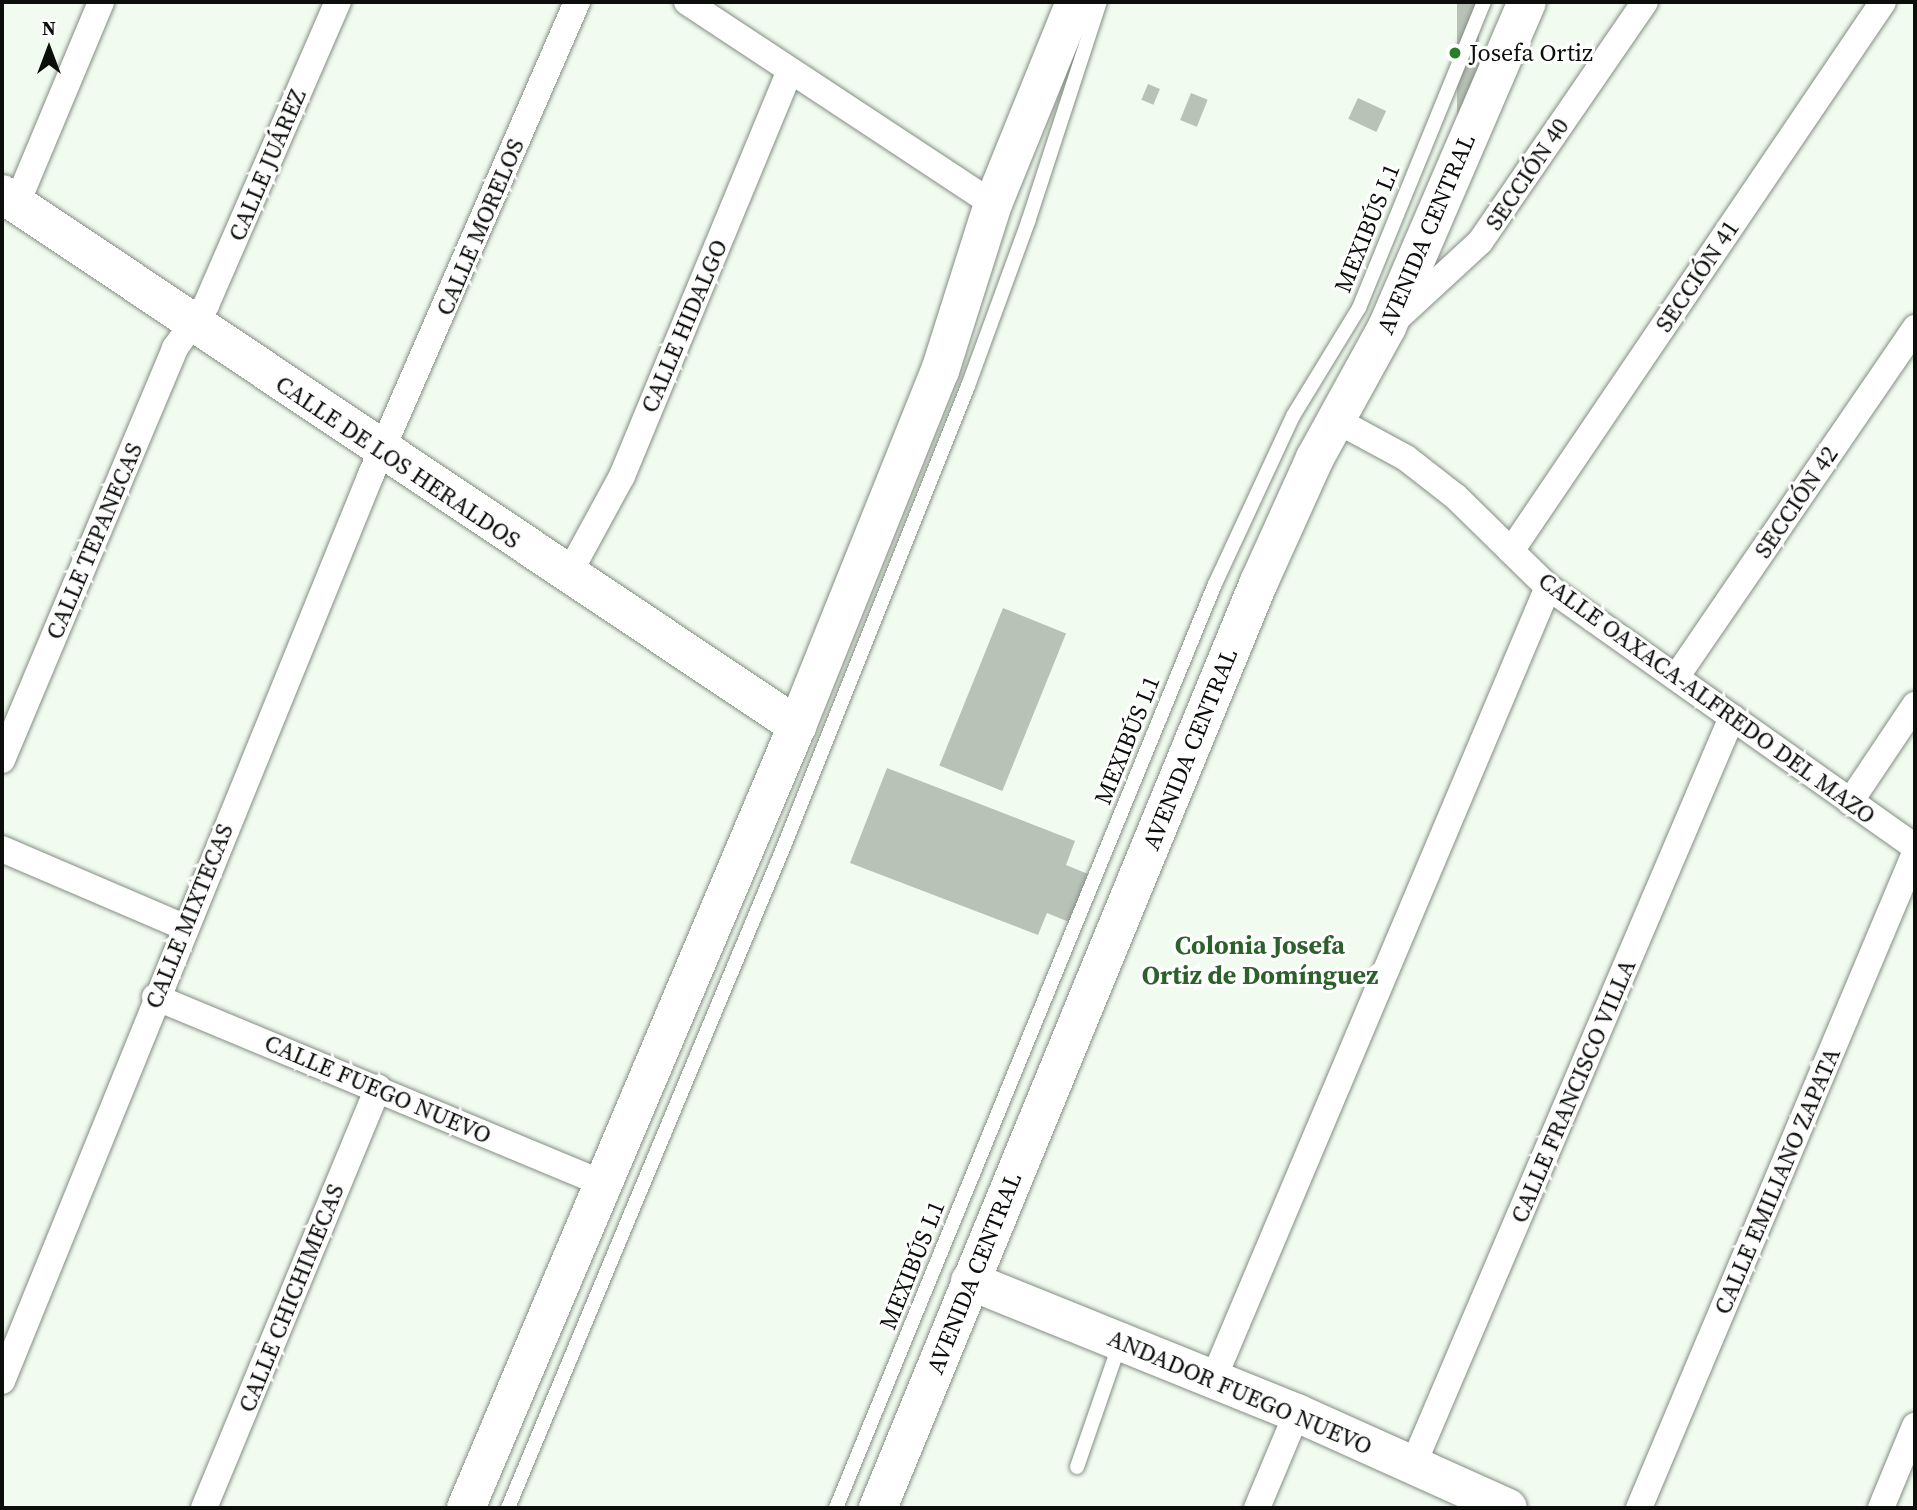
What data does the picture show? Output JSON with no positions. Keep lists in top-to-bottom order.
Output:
{
  "streets": {
    "main road": ["AVENIDA CENTRAL", "CALLE DE LOS HERALDOS", "ANDADOR FUEGO NUEVO"],
    "street": [
      "CALLE JUÁREZ",
      "SECCIÓN 40",
      "CALLE MORELOS",
      "SECCIÓN 41",
      "CALLE HIDALGO",
      "SECCIÓN 42",
      "CALLE TEPANECAS",
      "CALLE OAXACA-ALFREDO DEL MAZO",
      "CALLE MIXTECAS",
      "CALLE FUEGO NUEVO",
      "CALLE FRANCISCO VILLA",
      "CALLE EMILIANO ZAPATA",
      "CALLE CHICHIMECAS"
    ],
    "lane": ["MEXIBÚS L1"]
  },
  "crossings": [
    ["CALLE JUÁREZ", "CALLE DE LOS HERALDOS"],
    ["CALLE JUÁREZ", "CALLE TEPANECAS"],
    ["SECCIÓN 40", "AVENIDA CENTRAL"],
    ["CALLE MORELOS", "CALLE DE LOS HERALDOS"],
    ["CALLE MORELOS", "CALLE MIXTECAS"],
    ["AVENIDA CENTRAL", "CALLE OAXACA-ALFREDO DEL MAZO"],
    ["AVENIDA CENTRAL", "ANDADOR FUEGO NUEVO"],
    ["SECCIÓN 41", "CALLE OAXACA-ALFREDO DEL MAZO"],
    ["CALLE HIDALGO", "CALLE DE LOS HERALDOS"],
    ["CALLE DE LOS HERALDOS", "CALLE TEPANECAS"],
    ["CALLE DE LOS HERALDOS", "CALLE MIXTECAS"],
    ["SECCIÓN 42", "CALLE OAXACA-ALFREDO DEL MAZO"],
    ["CALLE OAXACA-ALFREDO DEL MAZO", "CALLE FRANCISCO VILLA"],
    ["CALLE MIXTECAS", "CALLE FUEGO NUEVO"],
    ["CALLE FUEGO NUEVO", "CALLE CHICHIMECAS"],
    ["CALLE FRANCISCO VILLA", "ANDADOR FUEGO NUEVO"]
  ],
  "districts": ["Colonia Josefa Ortiz de Domínguez"],
  "places": ["Josefa Ortiz"],
  "north": "top"
}
